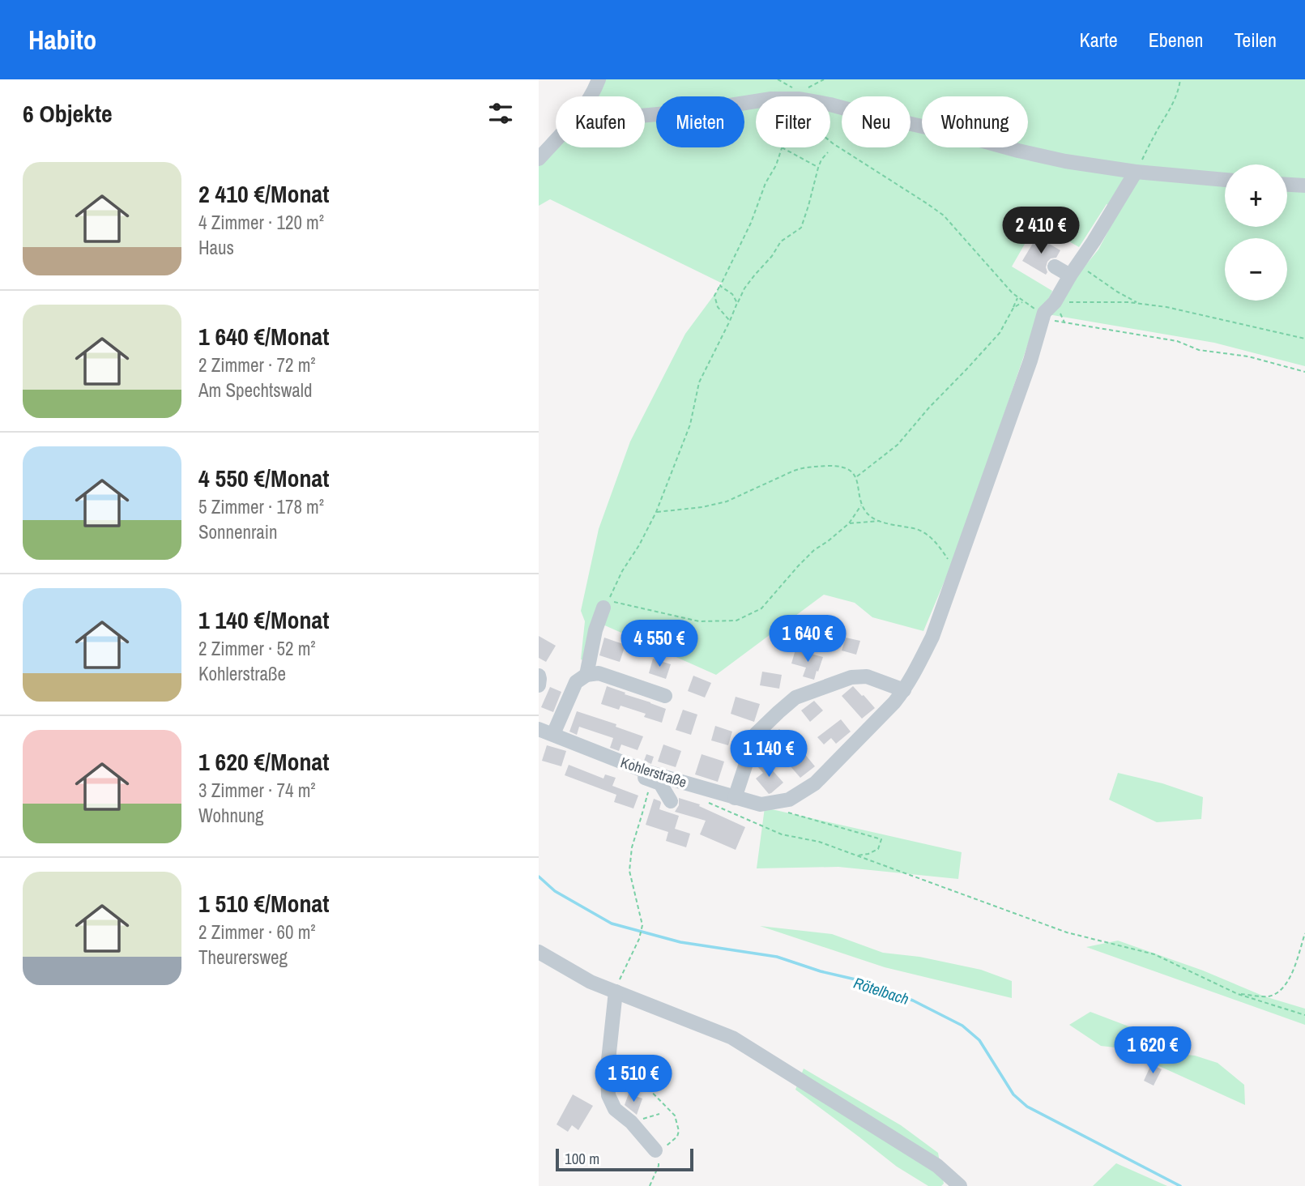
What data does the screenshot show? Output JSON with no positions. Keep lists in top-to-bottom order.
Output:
{
  "streets": {
    "street": ["Kohlerstraße"]
  },
  "water": ["Rötelbach"],
  "scale_bar": "100 m",
  "page": {
    "header": "Habito",
    "nav": ["Karte", "Ebenen", "Teilen"],
    "heading": "6 Objekte",
    "chip": [
      "Kaufen",
      "Mieten",
      "Filter",
      "Neu",
      "Wohnung"
    ],
    "list": [
      {
        "name": "2 410 €/Monat",
        "note": "4 Zimmer · 120 m² · Haus"
      },
      {
        "name": "1 640 €/Monat",
        "note": "2 Zimmer · 72 m² · Am Spechtswald"
      },
      {
        "name": "4 550 €/Monat",
        "note": "5 Zimmer · 178 m² · Sonnenrain"
      },
      {
        "name": "1 140 €/Monat",
        "note": "2 Zimmer · 52 m² · Kohlerstraße"
      },
      {
        "name": "1 620 €/Monat",
        "note": "3 Zimmer · 74 m² · Wohnung"
      },
      {
        "name": "1 510 €/Monat",
        "note": "2 Zimmer · 60 m² · Theurersweg"
      }
    ],
    "map_buttons": ["+", "−"],
    "price": [
      "2 410 €",
      "1 640 €",
      "4 550 €",
      "1 140 €",
      "1 620 €",
      "1 510 €"
    ],
    "scale": "100 m"
  }
}
